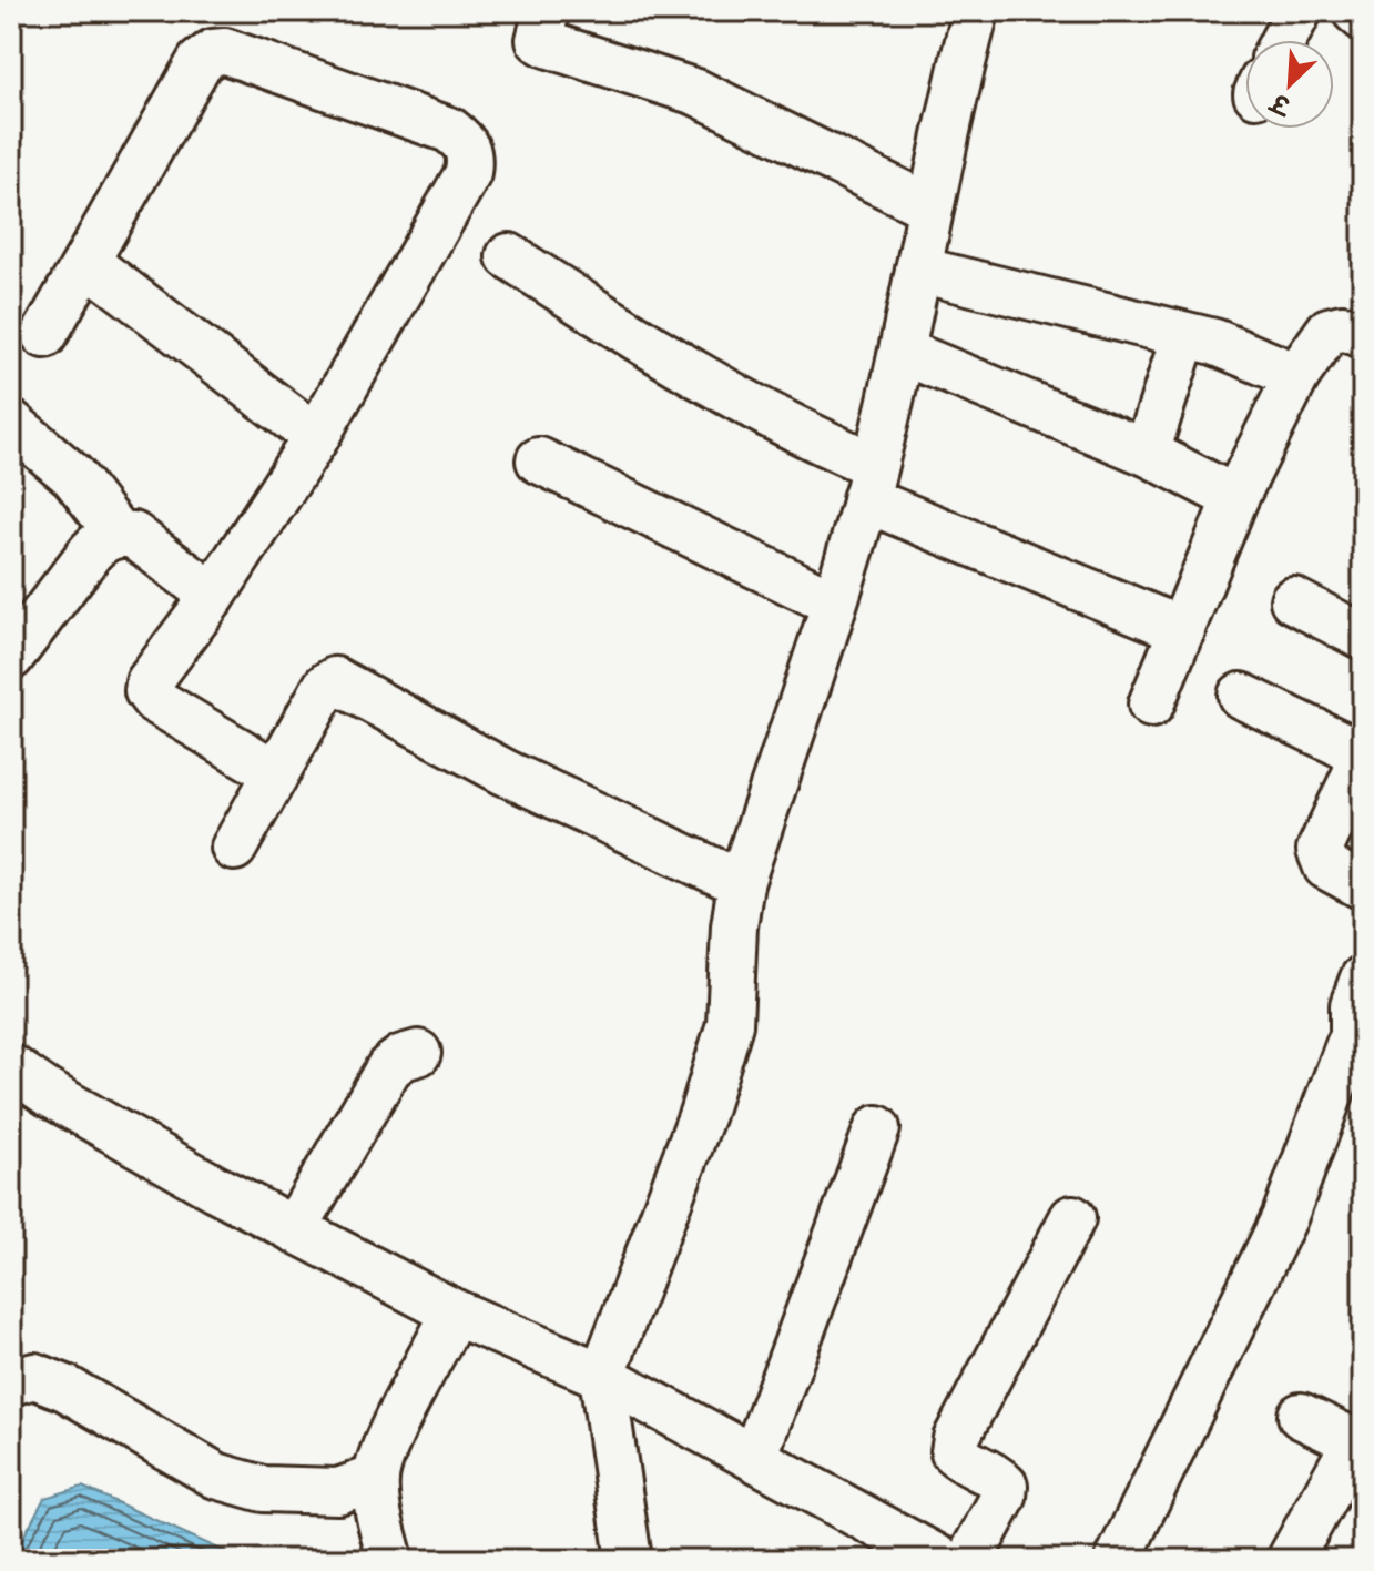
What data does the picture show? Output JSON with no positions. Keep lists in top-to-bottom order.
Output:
{
  "north": "bottom left"
}
